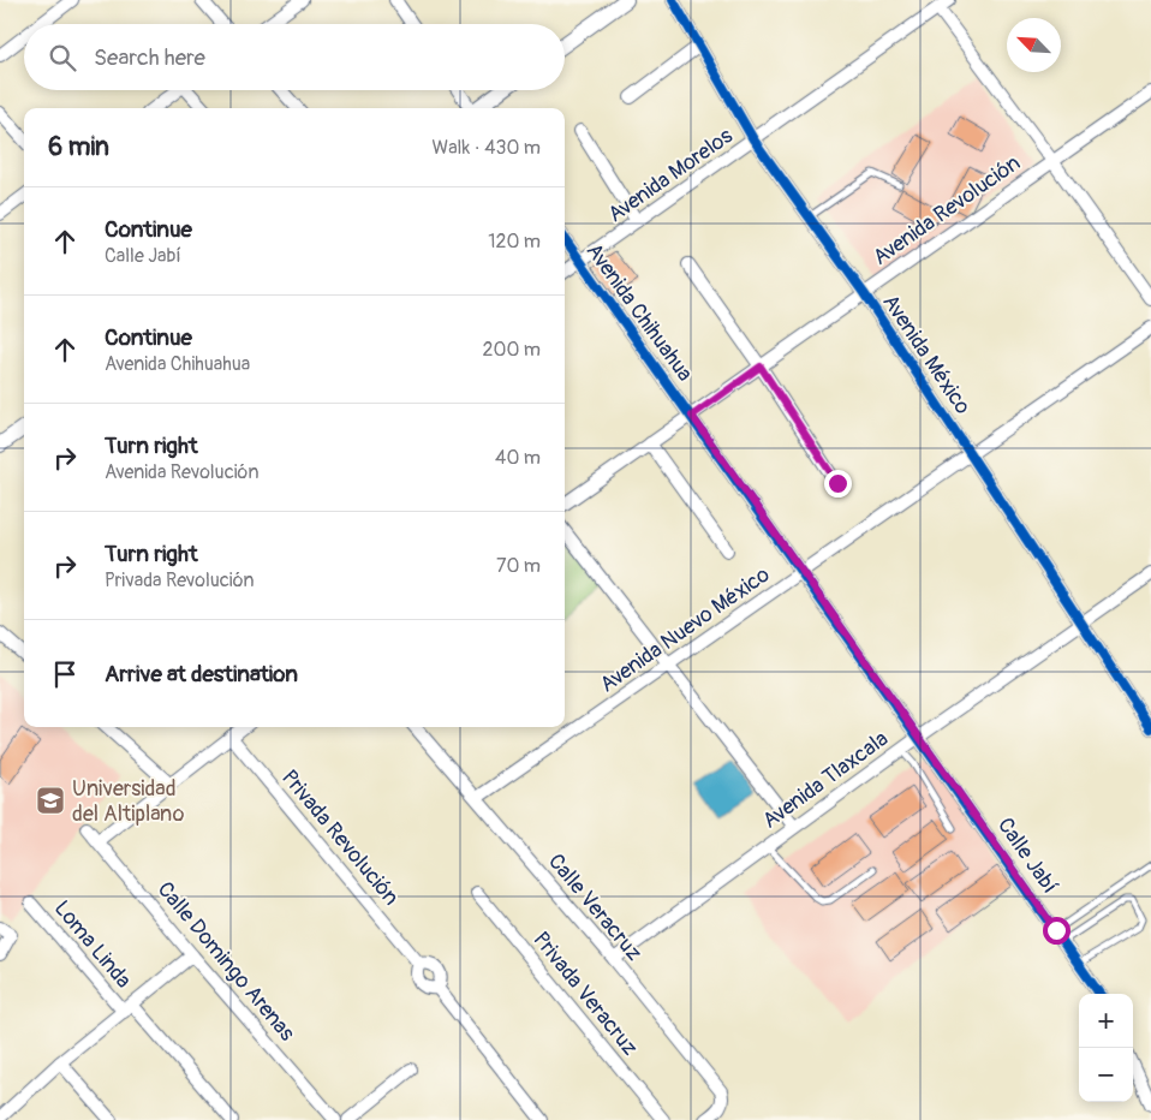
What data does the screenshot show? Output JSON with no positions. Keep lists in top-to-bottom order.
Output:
{
  "streets": {
    "street": [
      "Avenida Morelos",
      "Avenida Revolución",
      "Avenida Chihuahua",
      "Avenida México",
      "Avenida Nuevo México",
      "Avenida Tlaxcala",
      "Privada Revolución",
      "Calle Jabí",
      "Calle Veracruz",
      "Loma Linda",
      "Calle Domingo Arenas",
      "Privada Veracruz"
    ]
  },
  "crossings": [
    ["Avenida Morelos", "Avenida Chihuahua"],
    ["Avenida Morelos", "Avenida México"],
    ["Avenida Revolución", "Avenida Chihuahua"],
    ["Avenida Revolución", "Avenida México"],
    ["Avenida Chihuahua", "Avenida Nuevo México"],
    ["Avenida Chihuahua", "Avenida Tlaxcala"],
    ["Avenida Chihuahua", "Calle Jabí"],
    ["Avenida México", "Avenida Nuevo México"],
    ["Avenida México", "Avenida Tlaxcala"],
    ["Avenida Nuevo México", "Calle Veracruz"],
    ["Avenida Tlaxcala", "Calle Jabí"],
    ["Avenida Tlaxcala", "Calle Veracruz"]
  ],
  "places": {
    "school or university": ["Universidad del Altiplano"]
  },
  "north": "top left",
  "page": {
    "search": "Search here",
    "heading": ["6 min", "Walk · 430 m"],
    "list": [
      ["Continue", "Calle Jabí", "120 m"],
      ["Continue", "Avenida Chihuahua", "200 m"],
      ["Turn right", "Avenida Revolución", "40 m"],
      ["Turn right", "Privada Revolución", "70 m"],
      "Arrive at destination"
    ],
    "map_buttons": ["+", "−"]
  }
}
